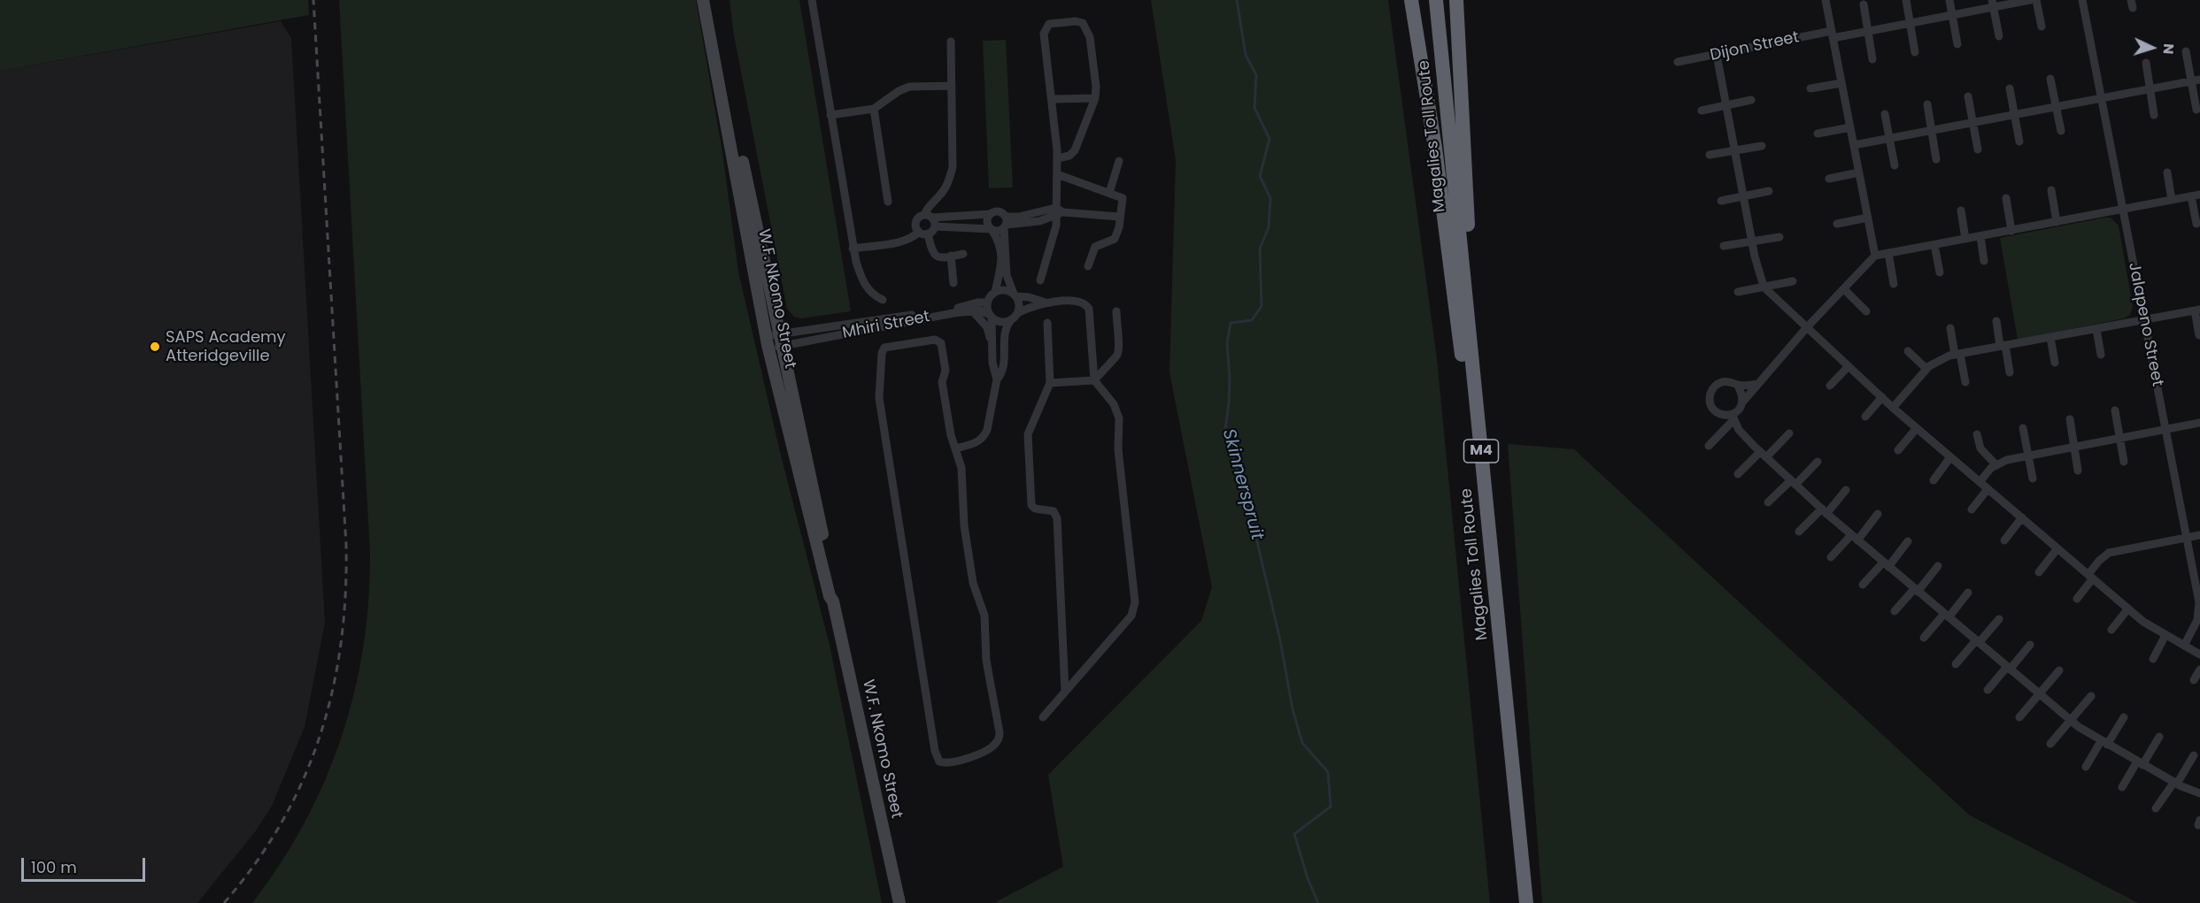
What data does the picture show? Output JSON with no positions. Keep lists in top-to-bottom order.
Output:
{
  "streets": {
    "highway": ["Magalies Toll Route", "M4"],
    "main road": ["W.F. Nkomo Street"],
    "street": ["Dijon Street", "Jalapeno Street", "Mhiri Street"]
  },
  "crossings": [
    ["W.F. Nkomo Street", "Mhiri Street"]
  ],
  "water": ["Skinnerspruit"],
  "places": ["SAPS Academy Atteridgeville"],
  "scale_bar": "100 m",
  "north": "right"
}
